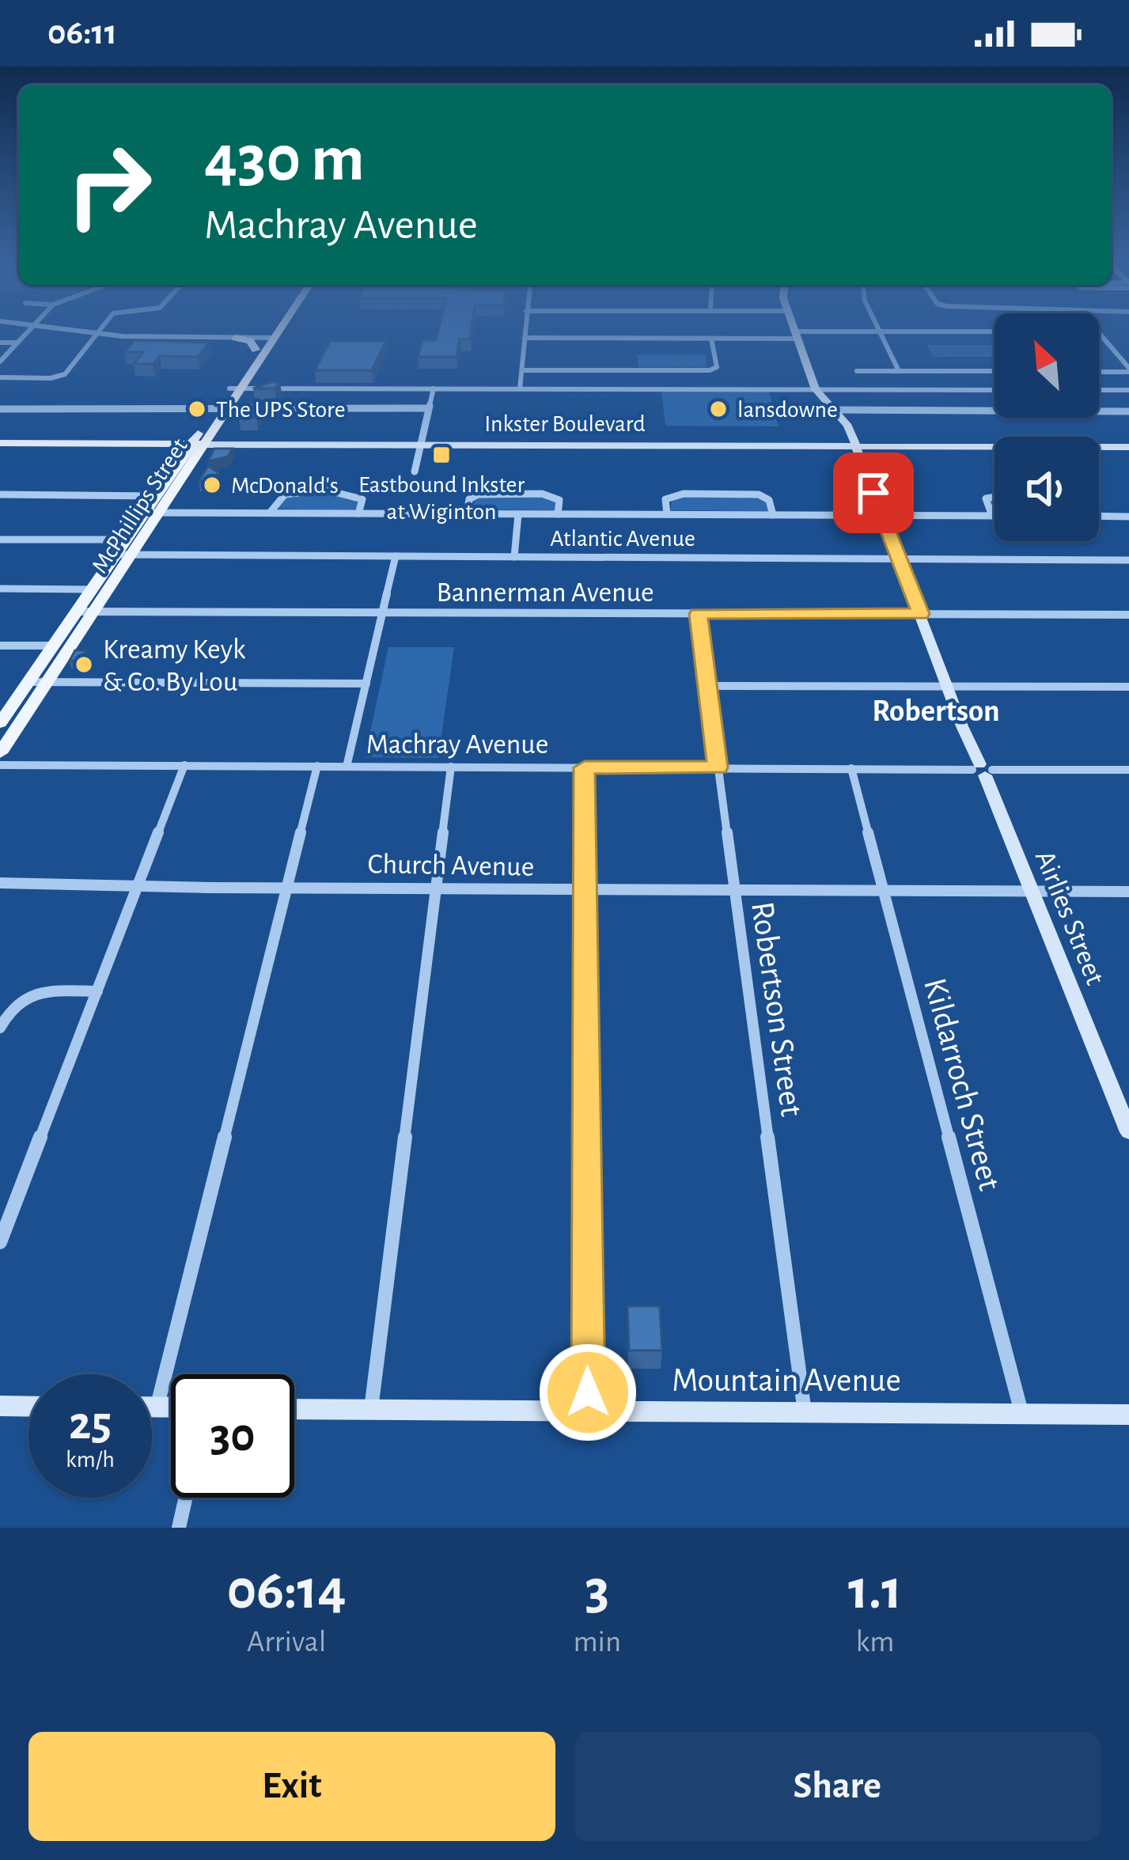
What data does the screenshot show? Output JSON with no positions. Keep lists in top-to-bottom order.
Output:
{
  "streets": {
    "main road": [
      "Inkster Boulevard",
      "McPhillips Street",
      "Airlies Street",
      "Mountain Avenue"
    ],
    "street": [
      "Atlantic Avenue",
      "Bannerman Avenue",
      "Machray Avenue",
      "Church Avenue",
      "Robertson Street",
      "Kildarroch Street"
    ]
  },
  "crossings": [
    ["Inkster Boulevard", "McPhillips Street"],
    ["Inkster Boulevard", "Airlies Street"],
    ["McPhillips Street", "Atlantic Avenue"],
    ["McPhillips Street", "Bannerman Avenue"],
    ["Atlantic Avenue", "Airlies Street"],
    ["Bannerman Avenue", "Airlies Street"],
    ["Bannerman Avenue", "Robertson Street"],
    ["Machray Avenue", "Airlies Street"],
    ["Machray Avenue", "Robertson Street"],
    ["Machray Avenue", "Kildarroch Street"],
    ["Church Avenue", "Airlies Street"],
    ["Church Avenue", "Robertson Street"],
    ["Church Avenue", "Kildarroch Street"],
    ["Robertson Street", "Mountain Avenue"],
    ["Kildarroch Street", "Mountain Avenue"]
  ],
  "districts": ["Robertson"],
  "places": {
    "other": [
      "The UPS Store",
      "lansdowne",
      "McDonald's",
      "Kreamy Keyk & Co. By Lou"
    ],
    "transit": ["Eastbound Inkster at Wiginton"]
  },
  "north": "top left",
  "page": {
    "status": "06:11",
    "turn": ["430 m", "Machray Avenue"],
    "speed": "25 km/h",
    "limit": "30",
    "eta": [
      "06:14",
      "Arrival",
      "3",
      "min",
      "1.1",
      "km"
    ],
    "buttons": ["Exit", "Share"]
  }
}
